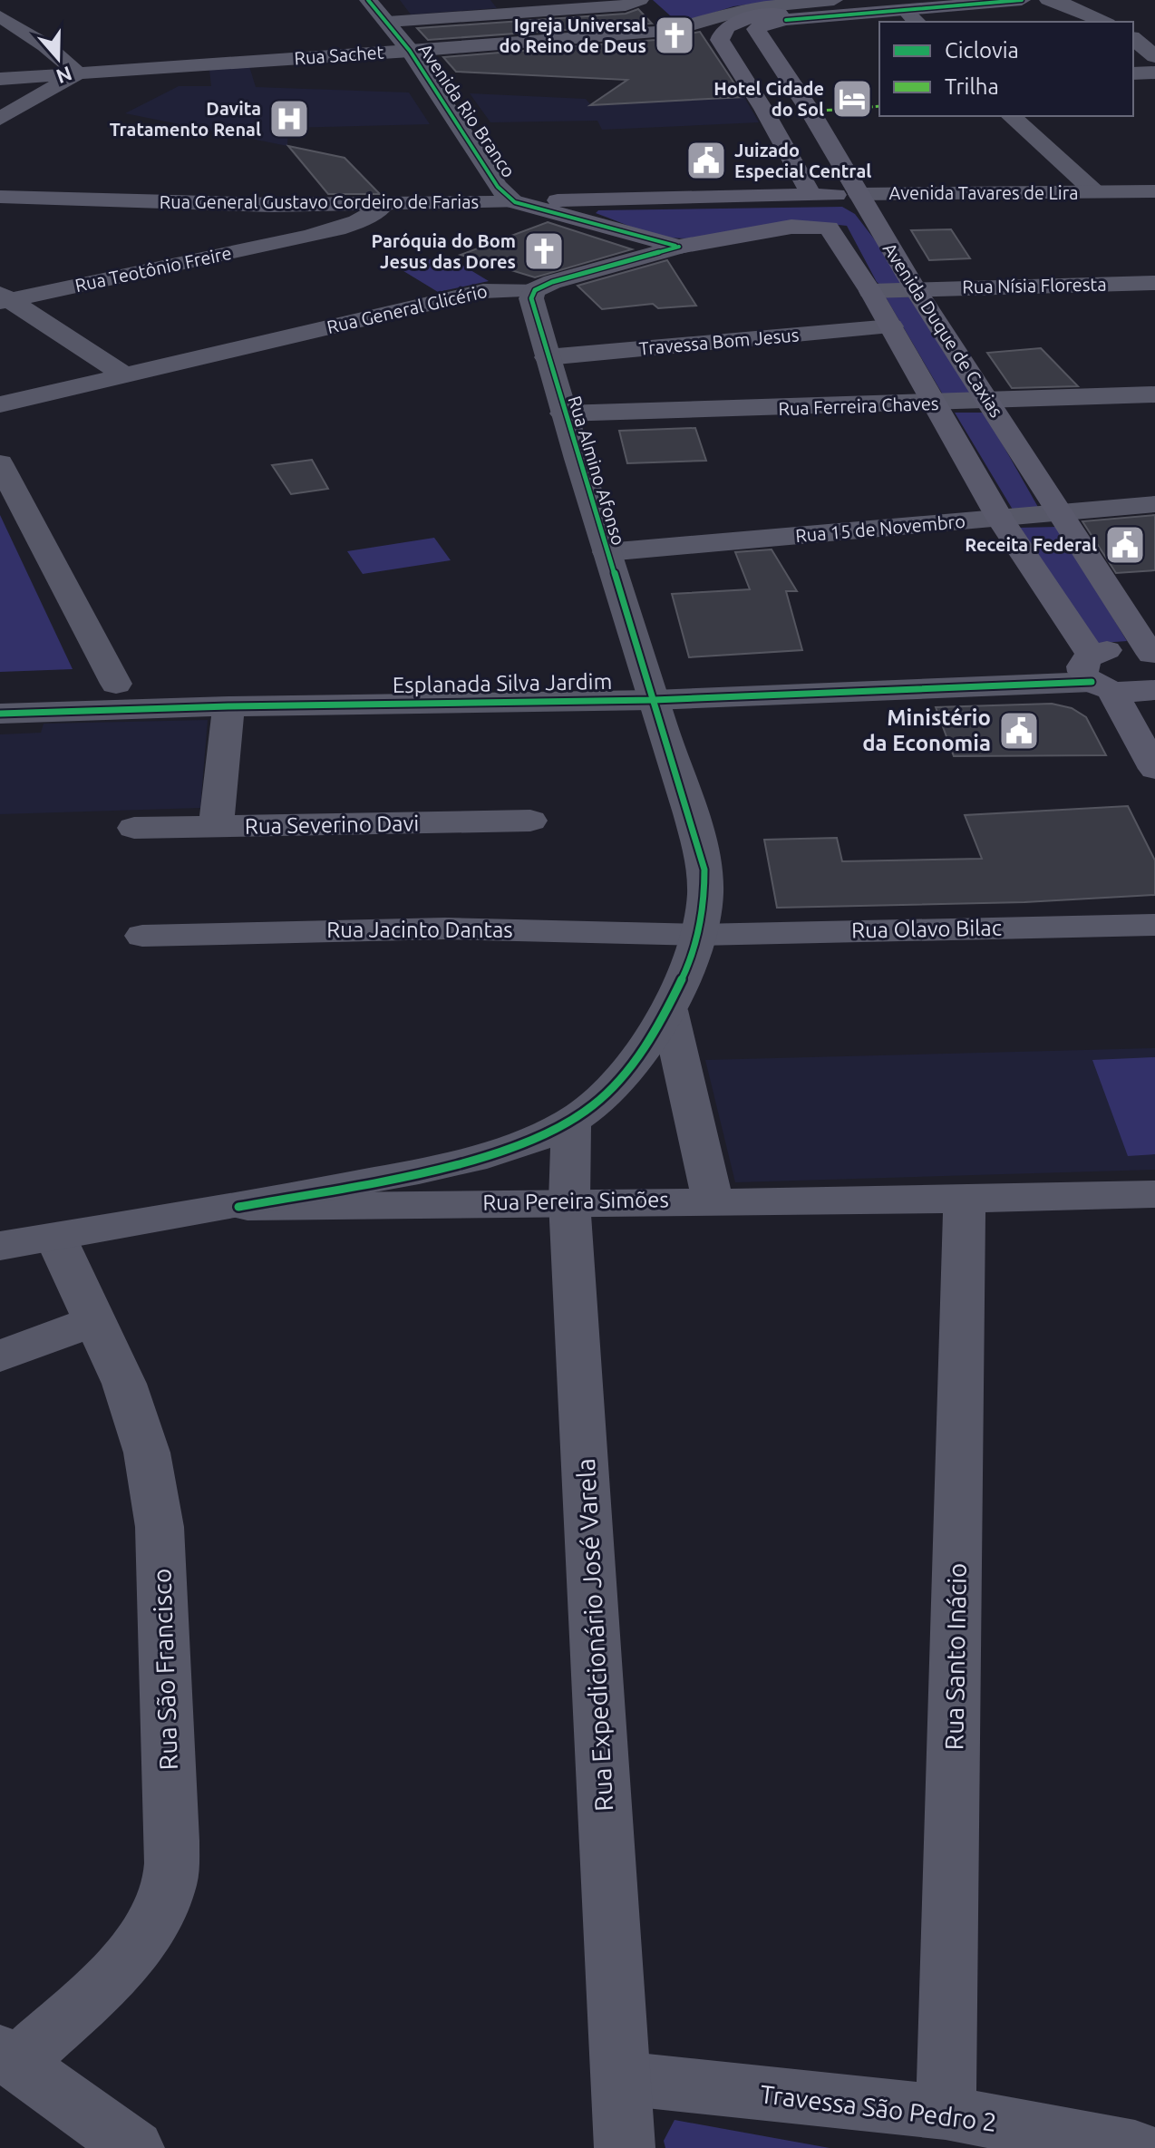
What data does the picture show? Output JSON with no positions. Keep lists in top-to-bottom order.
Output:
{
  "streets": {
    "main road": [
      "Avenida Rio Branco",
      "Rua General Gustavo Cordeiro de Farias",
      "Rua General Glicério",
      "Avenida Duque de Caxias"
    ],
    "street": [
      "Rua Sachet",
      "Avenida Tavares de Lira",
      "Rua Teotônio Freire",
      "Rua Nísia Floresta",
      "Travessa Bom Jesus",
      "Rua Ferreira Chaves",
      "Rua Almino Afonso",
      "Rua 15 de Novembro",
      "Esplanada Silva Jardim",
      "Rua Severino Davi",
      "Rua Olavo Bilac",
      "Rua Jacinto Dantas",
      "Rua Pereira Simões",
      "Rua Expedicionário José Varela",
      "Rua Santo Inácio",
      "Rua São Francisco",
      "Travessa São Pedro 2"
    ]
  },
  "crossings": [
    ["Rua Sachet", "Avenida Rio Branco"],
    ["Avenida Rio Branco", "Rua General Gustavo Cordeiro de Farias"],
    ["Avenida Tavares de Lira", "Rua General Glicério"],
    ["Avenida Tavares de Lira", "Avenida Duque de Caxias"],
    ["Rua General Gustavo Cordeiro de Farias", "Rua Teotônio Freire"],
    ["Rua General Gustavo Cordeiro de Farias", "Rua General Glicério"],
    ["Rua General Gustavo Cordeiro de Farias", "Avenida Duque de Caxias"],
    ["Rua Nísia Floresta", "Avenida Duque de Caxias"],
    ["Rua General Glicério", "Avenida Duque de Caxias"],
    ["Rua General Glicério", "Rua Almino Afonso"],
    ["Avenida Duque de Caxias", "Travessa Bom Jesus"],
    ["Avenida Duque de Caxias", "Rua Ferreira Chaves"],
    ["Avenida Duque de Caxias", "Rua 15 de Novembro"],
    ["Avenida Duque de Caxias", "Esplanada Silva Jardim"],
    ["Travessa Bom Jesus", "Rua Almino Afonso"],
    ["Rua Ferreira Chaves", "Rua Almino Afonso"],
    ["Rua Almino Afonso", "Rua 15 de Novembro"],
    ["Rua Almino Afonso", "Esplanada Silva Jardim"],
    ["Rua Almino Afonso", "Rua Olavo Bilac"],
    ["Rua Almino Afonso", "Rua Jacinto Dantas"],
    ["Rua Almino Afonso", "Rua Pereira Simões"],
    ["Rua Almino Afonso", "Rua Expedicionário José Varela"],
    ["Rua Olavo Bilac", "Rua Jacinto Dantas"],
    ["Rua Pereira Simões", "Rua Expedicionário José Varela"],
    ["Rua Pereira Simões", "Rua Santo Inácio"],
    ["Rua Pereira Simões", "Rua São Francisco"],
    ["Rua Expedicionário José Varela", "Travessa São Pedro 2"],
    ["Rua Santo Inácio", "Travessa São Pedro 2"]
  ],
  "places": {
    "church": ["Igreja Universal do Reino de Deus", "Paróquia do Bom Jesus das Dores"],
    "hotel": ["Hotel Cidade do Sol"],
    "hospital": ["Davita Tratamento Renal"],
    "public building": ["Juizado Especial Central", "Receita Federal", "Ministério da Economia"]
  },
  "legend": ["Ciclovia", "Trilha"],
  "north": "bottom"
}
